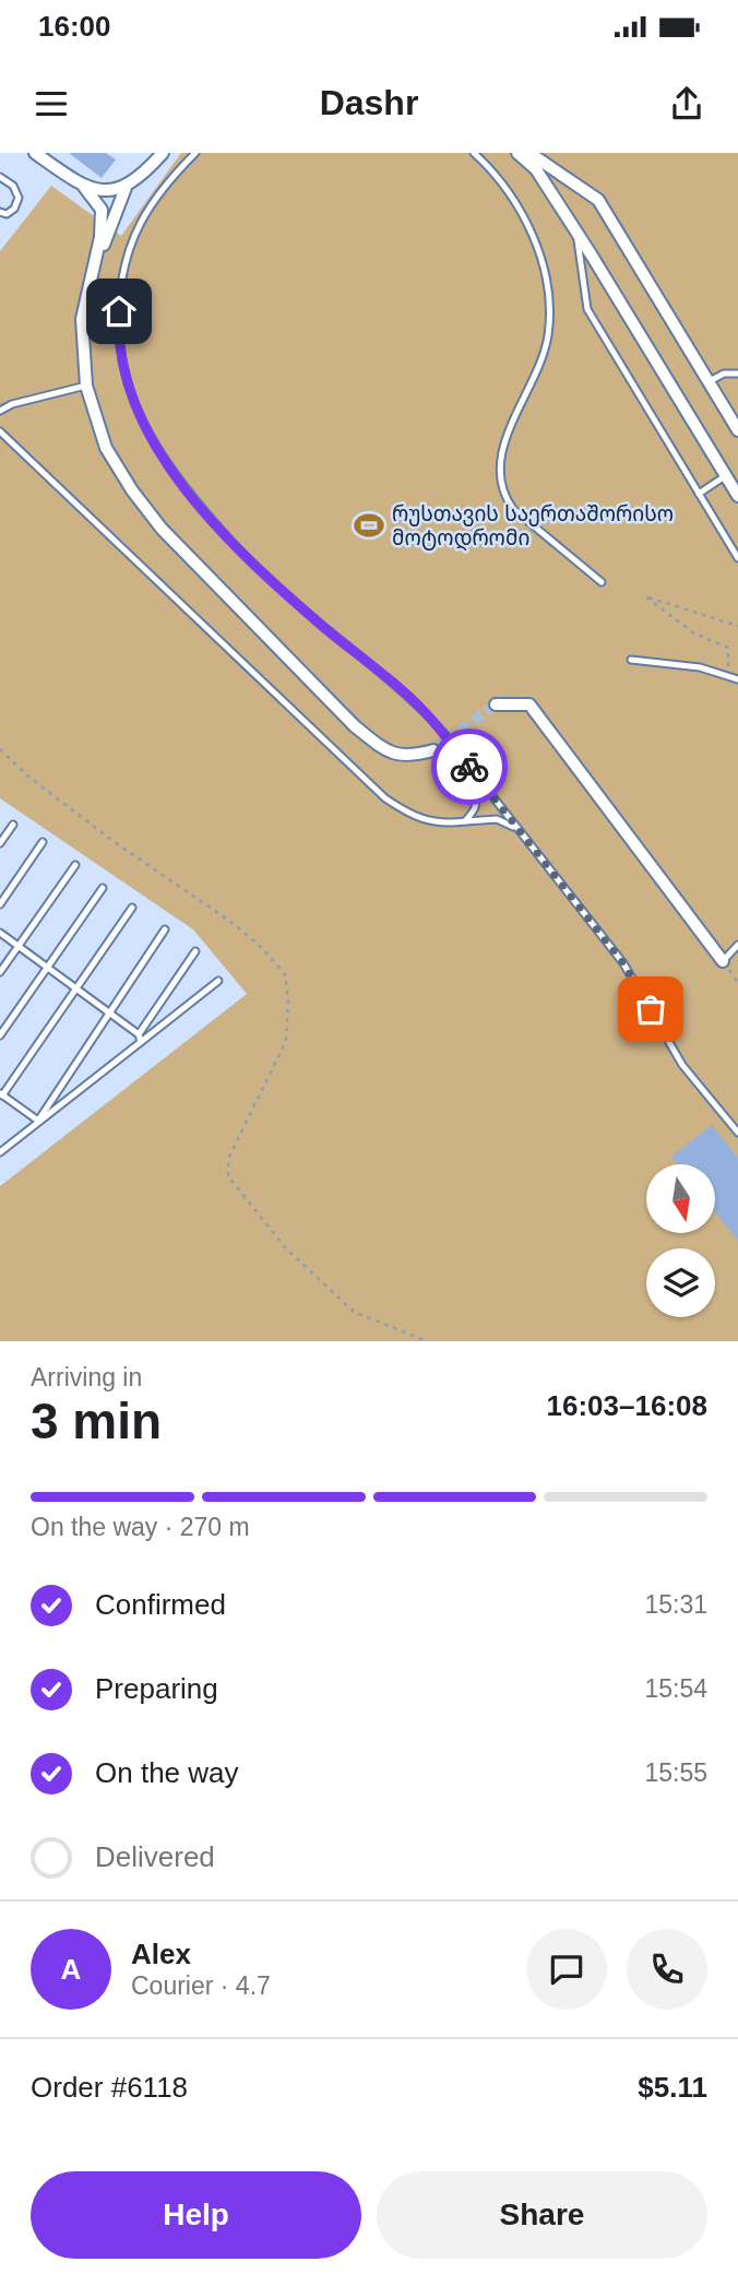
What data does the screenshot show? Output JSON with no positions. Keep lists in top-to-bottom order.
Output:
{
  "places": {
    "sports": ["რუსთავის საერთაშორისო მოტოდრომი"]
  },
  "north": "bottom",
  "page": {
    "status": "16:00",
    "header": "Dashr",
    "heading": ["3 min", "Arriving in", "16:03–16:08"],
    "panel": [
      "Alex",
      "Courier · 4.7",
      "Order #6118",
      "$5.11"
    ],
    "bar": "On the way · 270 m",
    "list": [
      ["Confirmed", "15:31"],
      ["Preparing", "15:54"],
      ["On the way", "15:55"],
      "Delivered"
    ],
    "round": "A",
    "buttons": ["Help", "Share"]
  }
}
